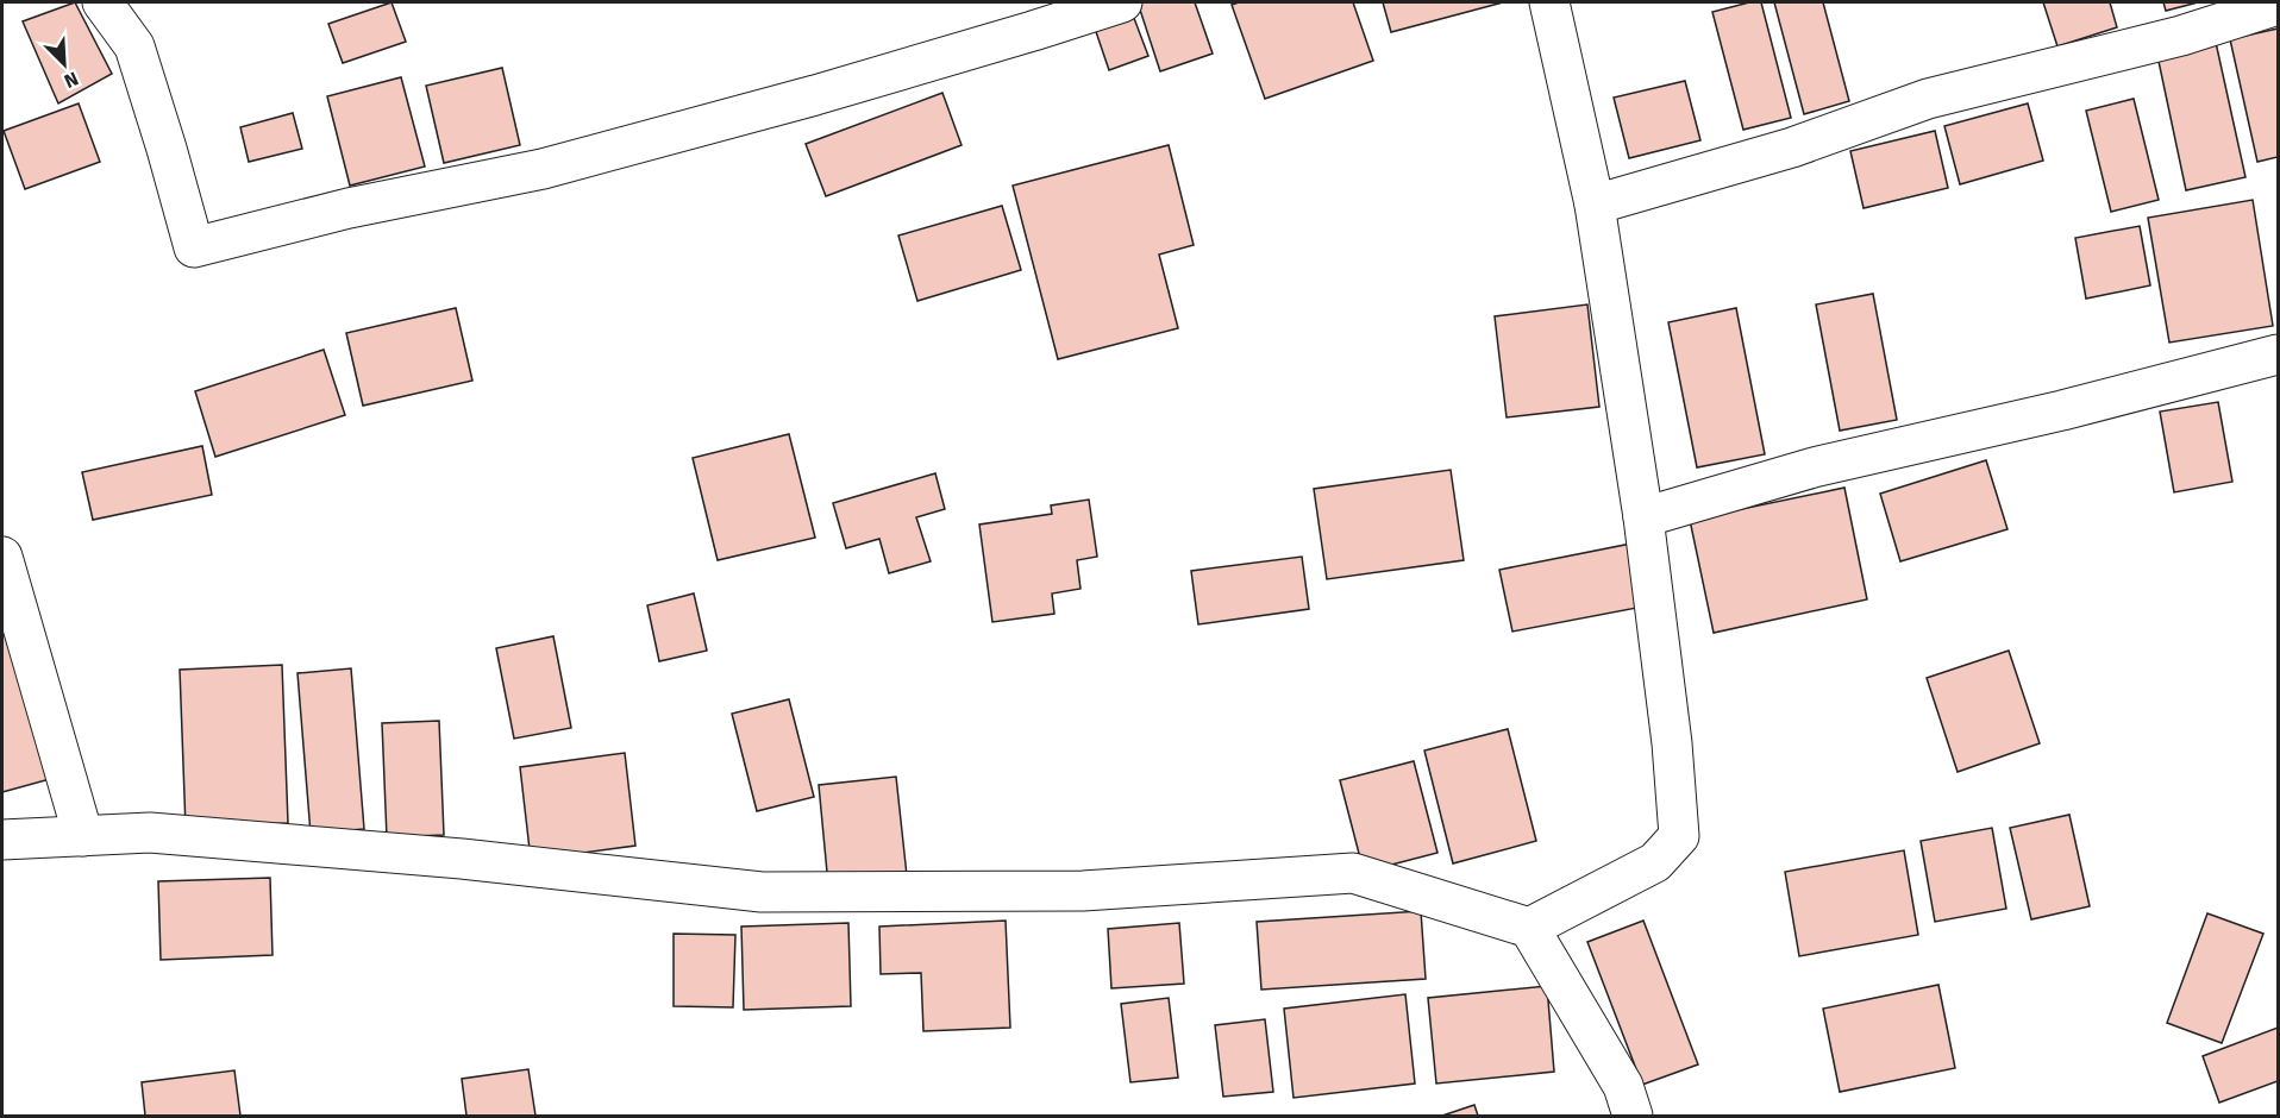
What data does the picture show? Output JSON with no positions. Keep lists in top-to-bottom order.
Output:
{
  "north": "bottom right"
}
